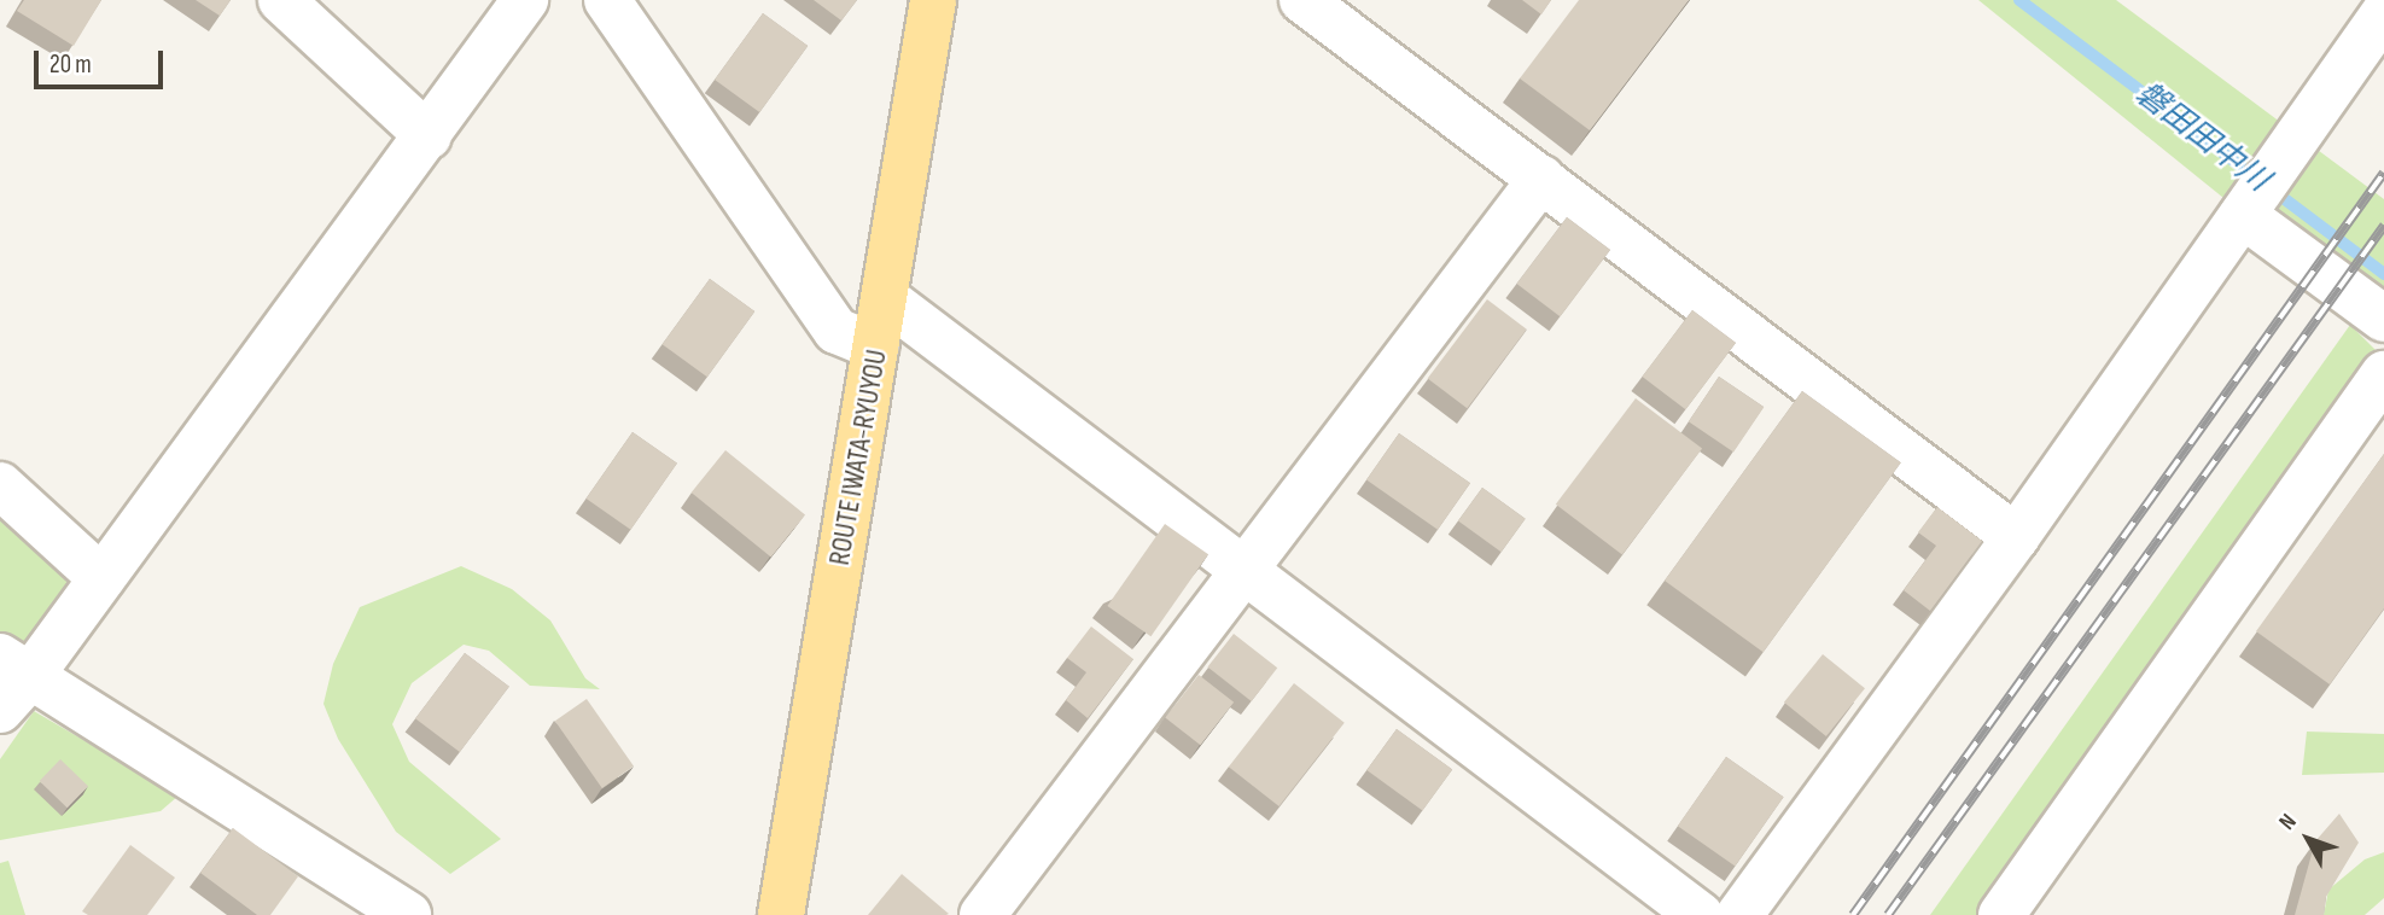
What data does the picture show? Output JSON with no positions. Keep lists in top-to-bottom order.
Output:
{
  "streets": {
    "main road": ["ROUTE IWATA-RYUYOU"]
  },
  "water": ["磐田田中川"],
  "scale_bar": "20 m",
  "north": "top left"
}
